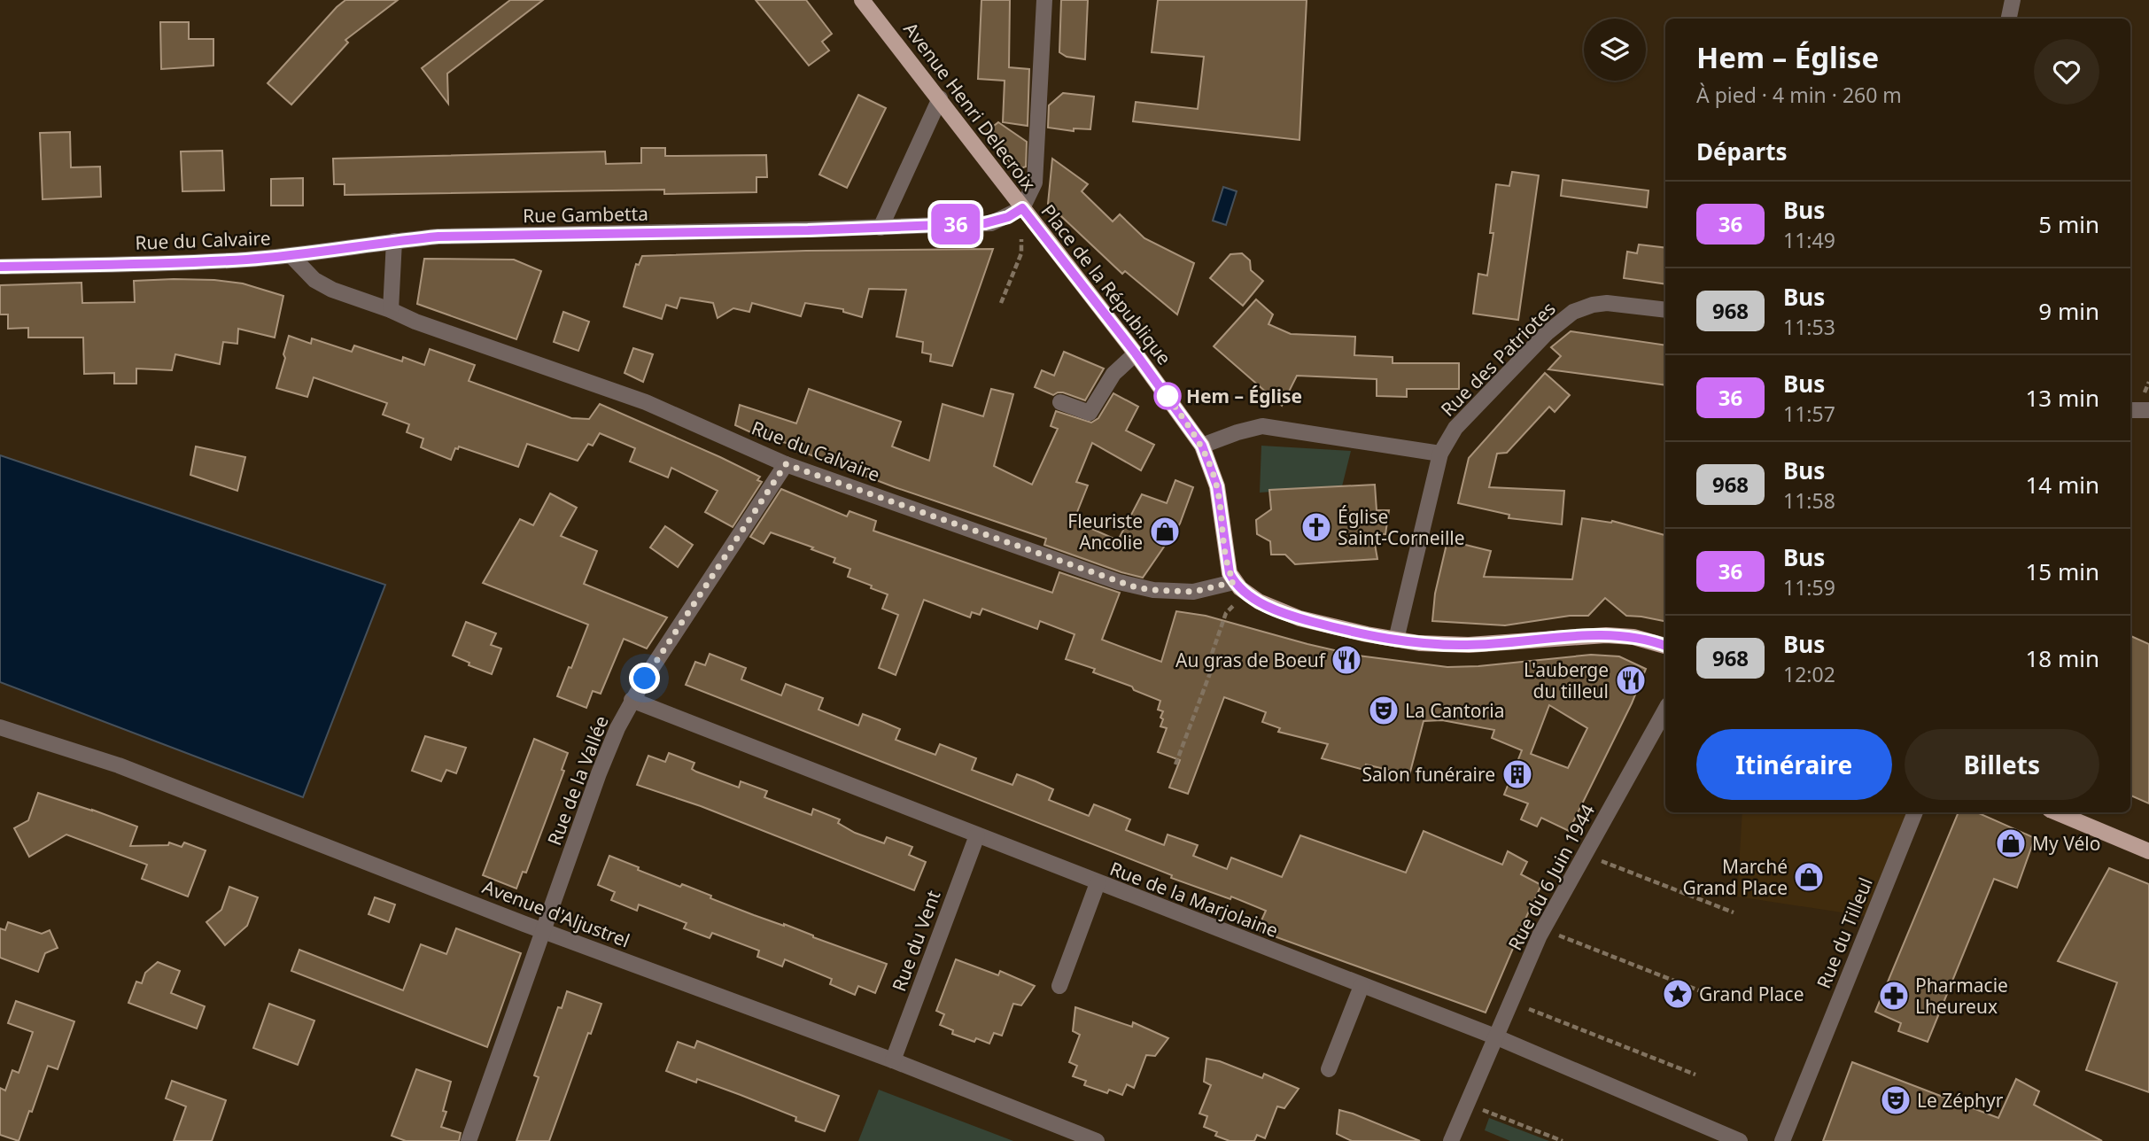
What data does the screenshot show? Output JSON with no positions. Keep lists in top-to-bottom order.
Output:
{
  "streets": {
    "main road": ["Avenue Henri Delecroix", "Place de la République"],
    "street": [
      "Rue Gambetta",
      "Rue du Calvaire",
      "Rue des Patriotes",
      "Rue de la Vallée",
      "Rue du 6 Juin 1944",
      "Rue de la Marjolaine",
      "Avenue d'Aljustrel",
      "Rue du Tilleul",
      "Rue du Vent"
    ]
  },
  "crossings": [
    ["Avenue Henri Delecroix", "Rue Gambetta"],
    ["Avenue Henri Delecroix", "Place de la République"],
    ["Rue Gambetta", "Rue du Calvaire"],
    ["Rue Gambetta", "Place de la République"],
    ["Rue du Calvaire", "Place de la République"],
    ["Rue du Calvaire", "Rue de la Vallée"],
    ["Rue de la Vallée", "Rue de la Marjolaine"],
    ["Rue de la Vallée", "Avenue d'Aljustrel"],
    ["Rue du 6 Juin 1944", "Rue de la Marjolaine"],
    ["Rue de la Marjolaine", "Rue du Vent"],
    ["Avenue d'Aljustrel", "Rue du Vent"]
  ],
  "places": {
    "other": ["Hem – Église"],
    "church": ["Église Saint-Corneille"],
    "shop": ["Fleuriste Ancolie", "My Vélo", "Marché Grand Place"],
    "restaurant": ["Au gras de Boeuf", "L'auberge du tilleul"],
    "theatre": ["La Cantoria", "Le Zéphyr"],
    "building": ["Salon funéraire"],
    "place": ["Grand Place"],
    "pharmacy": ["Pharmacie Lheureux"]
  },
  "lines": ["bus line 36"],
  "page": {
    "on_map": "36",
    "heading": [
      ["Hem – Église", "À pied · 4 min · 260 m"],
      "Départs"
    ],
    "list": [
      {
        "mark": "36",
        "name": "Bus",
        "note": "11:49",
        "value": "5 min"
      },
      {
        "mark": "968",
        "name": "Bus",
        "note": "11:53",
        "value": "9 min"
      },
      {
        "mark": "36",
        "name": "Bus",
        "note": "11:57",
        "value": "13 min"
      },
      {
        "mark": "968",
        "name": "Bus",
        "note": "11:58",
        "value": "14 min"
      },
      {
        "mark": "36",
        "name": "Bus",
        "note": "11:59",
        "value": "15 min"
      },
      {
        "mark": "968",
        "name": "Bus",
        "note": "12:02",
        "value": "18 min"
      }
    ],
    "buttons": ["Itinéraire", "Billets"]
  }
}
